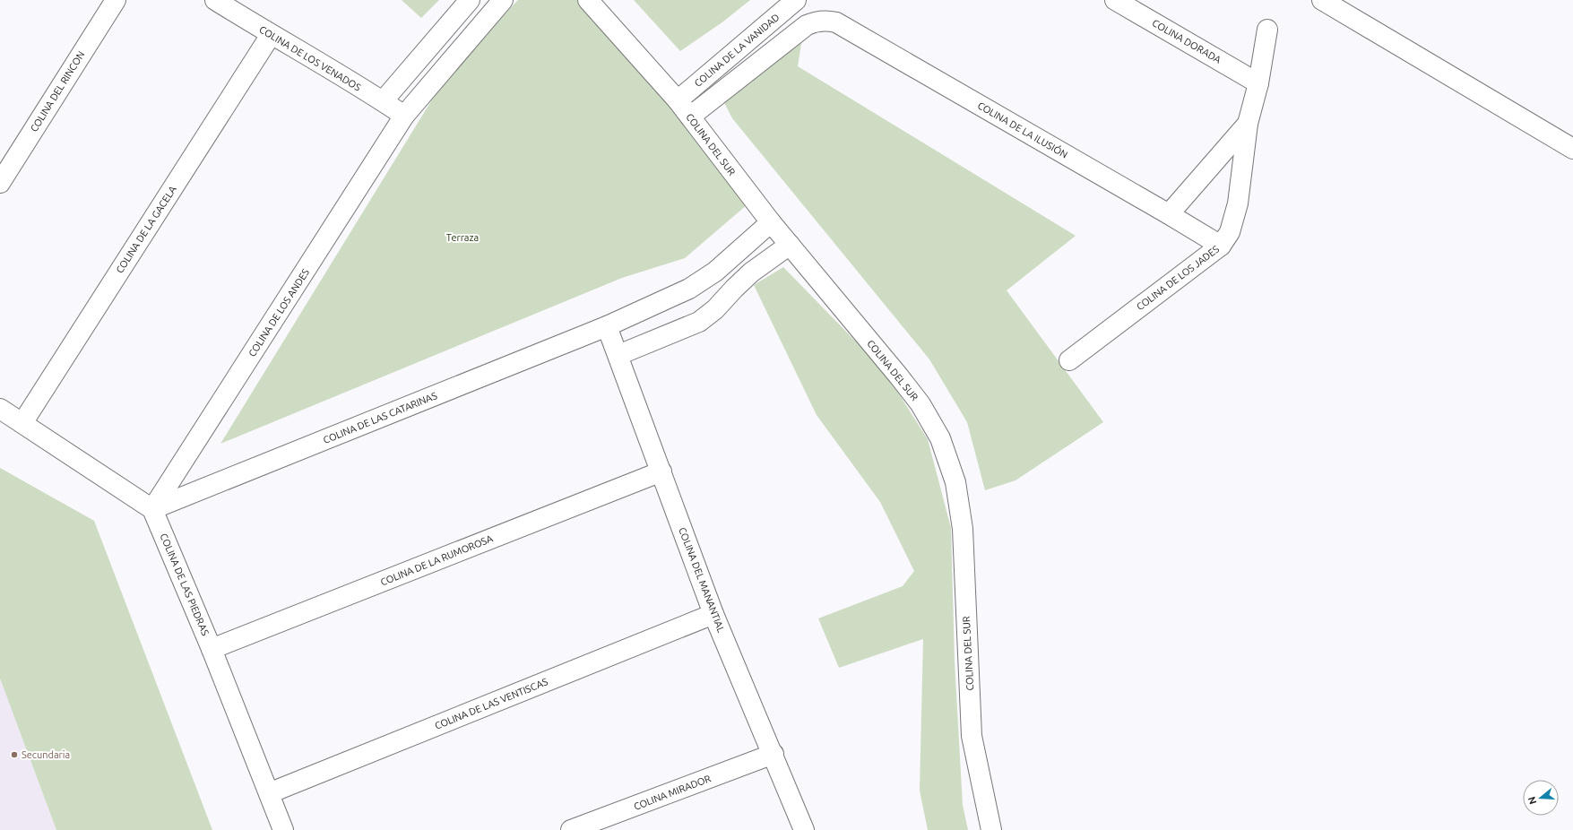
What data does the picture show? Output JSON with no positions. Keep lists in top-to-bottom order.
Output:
{
  "streets": {
    "street": [
      "COLINA DORADA",
      "COLINA DE LA VANIDAD",
      "COLINA DE LOS VENADOS",
      "COLINA DEL RINCON",
      "COLINA DE LA ILUSIÓN",
      "COLINA DEL SUR",
      "COLINA DE LA GACELA",
      "COLINA DE LOS JADES",
      "COLINA DE LOS ANDES",
      "COLINA DE LAS CATARINAS",
      "COLINA DE LA RUMOROSA",
      "COLINA DEL MANANTIAL",
      "COLINA DE LAS PIEDRAS",
      "COLINA DE LAS VENTISCAS",
      "COLINA MIRADOR"
    ]
  },
  "crossings": [
    ["COLINA DORADA", "COLINA DE LOS JADES"],
    ["COLINA DE LA VANIDAD", "COLINA DEL SUR"],
    ["COLINA DE LOS VENADOS", "COLINA DE LA GACELA"],
    ["COLINA DE LOS VENADOS", "COLINA DE LOS ANDES"],
    ["COLINA DE LA ILUSIÓN", "COLINA DEL SUR"],
    ["COLINA DE LA ILUSIÓN", "COLINA DE LOS JADES"],
    ["COLINA DEL SUR", "COLINA DE LAS CATARINAS"],
    ["COLINA DE LOS ANDES", "COLINA DE LAS CATARINAS"],
    ["COLINA DE LOS ANDES", "COLINA DE LAS PIEDRAS"],
    ["COLINA DE LAS CATARINAS", "COLINA DEL MANANTIAL"],
    ["COLINA DE LAS CATARINAS", "COLINA DE LAS PIEDRAS"],
    ["COLINA DE LA RUMOROSA", "COLINA DEL MANANTIAL"],
    ["COLINA DE LA RUMOROSA", "COLINA DE LAS PIEDRAS"],
    ["COLINA DEL MANANTIAL", "COLINA DE LAS VENTISCAS"],
    ["COLINA DEL MANANTIAL", "COLINA MIRADOR"],
    ["COLINA DE LAS PIEDRAS", "COLINA DE LAS VENTISCAS"]
  ],
  "parks": ["Terraza"],
  "places": ["Secundaria"],
  "north": "left"
}
